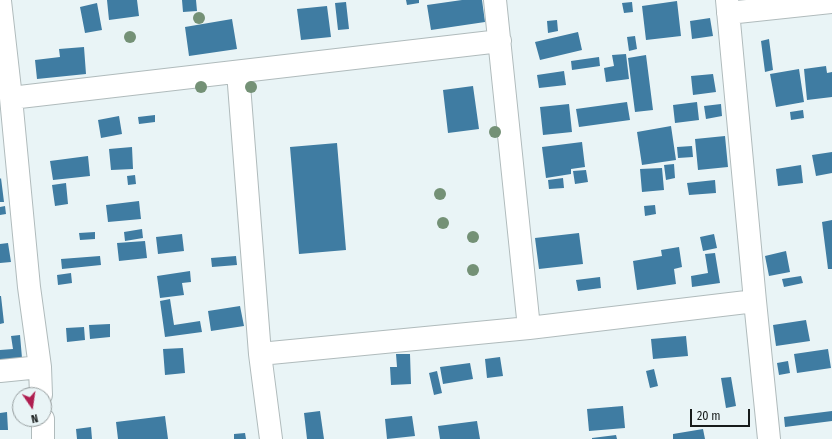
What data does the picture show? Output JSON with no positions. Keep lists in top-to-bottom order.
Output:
{
  "scale_bar": "20 m",
  "north": "bottom"
}
